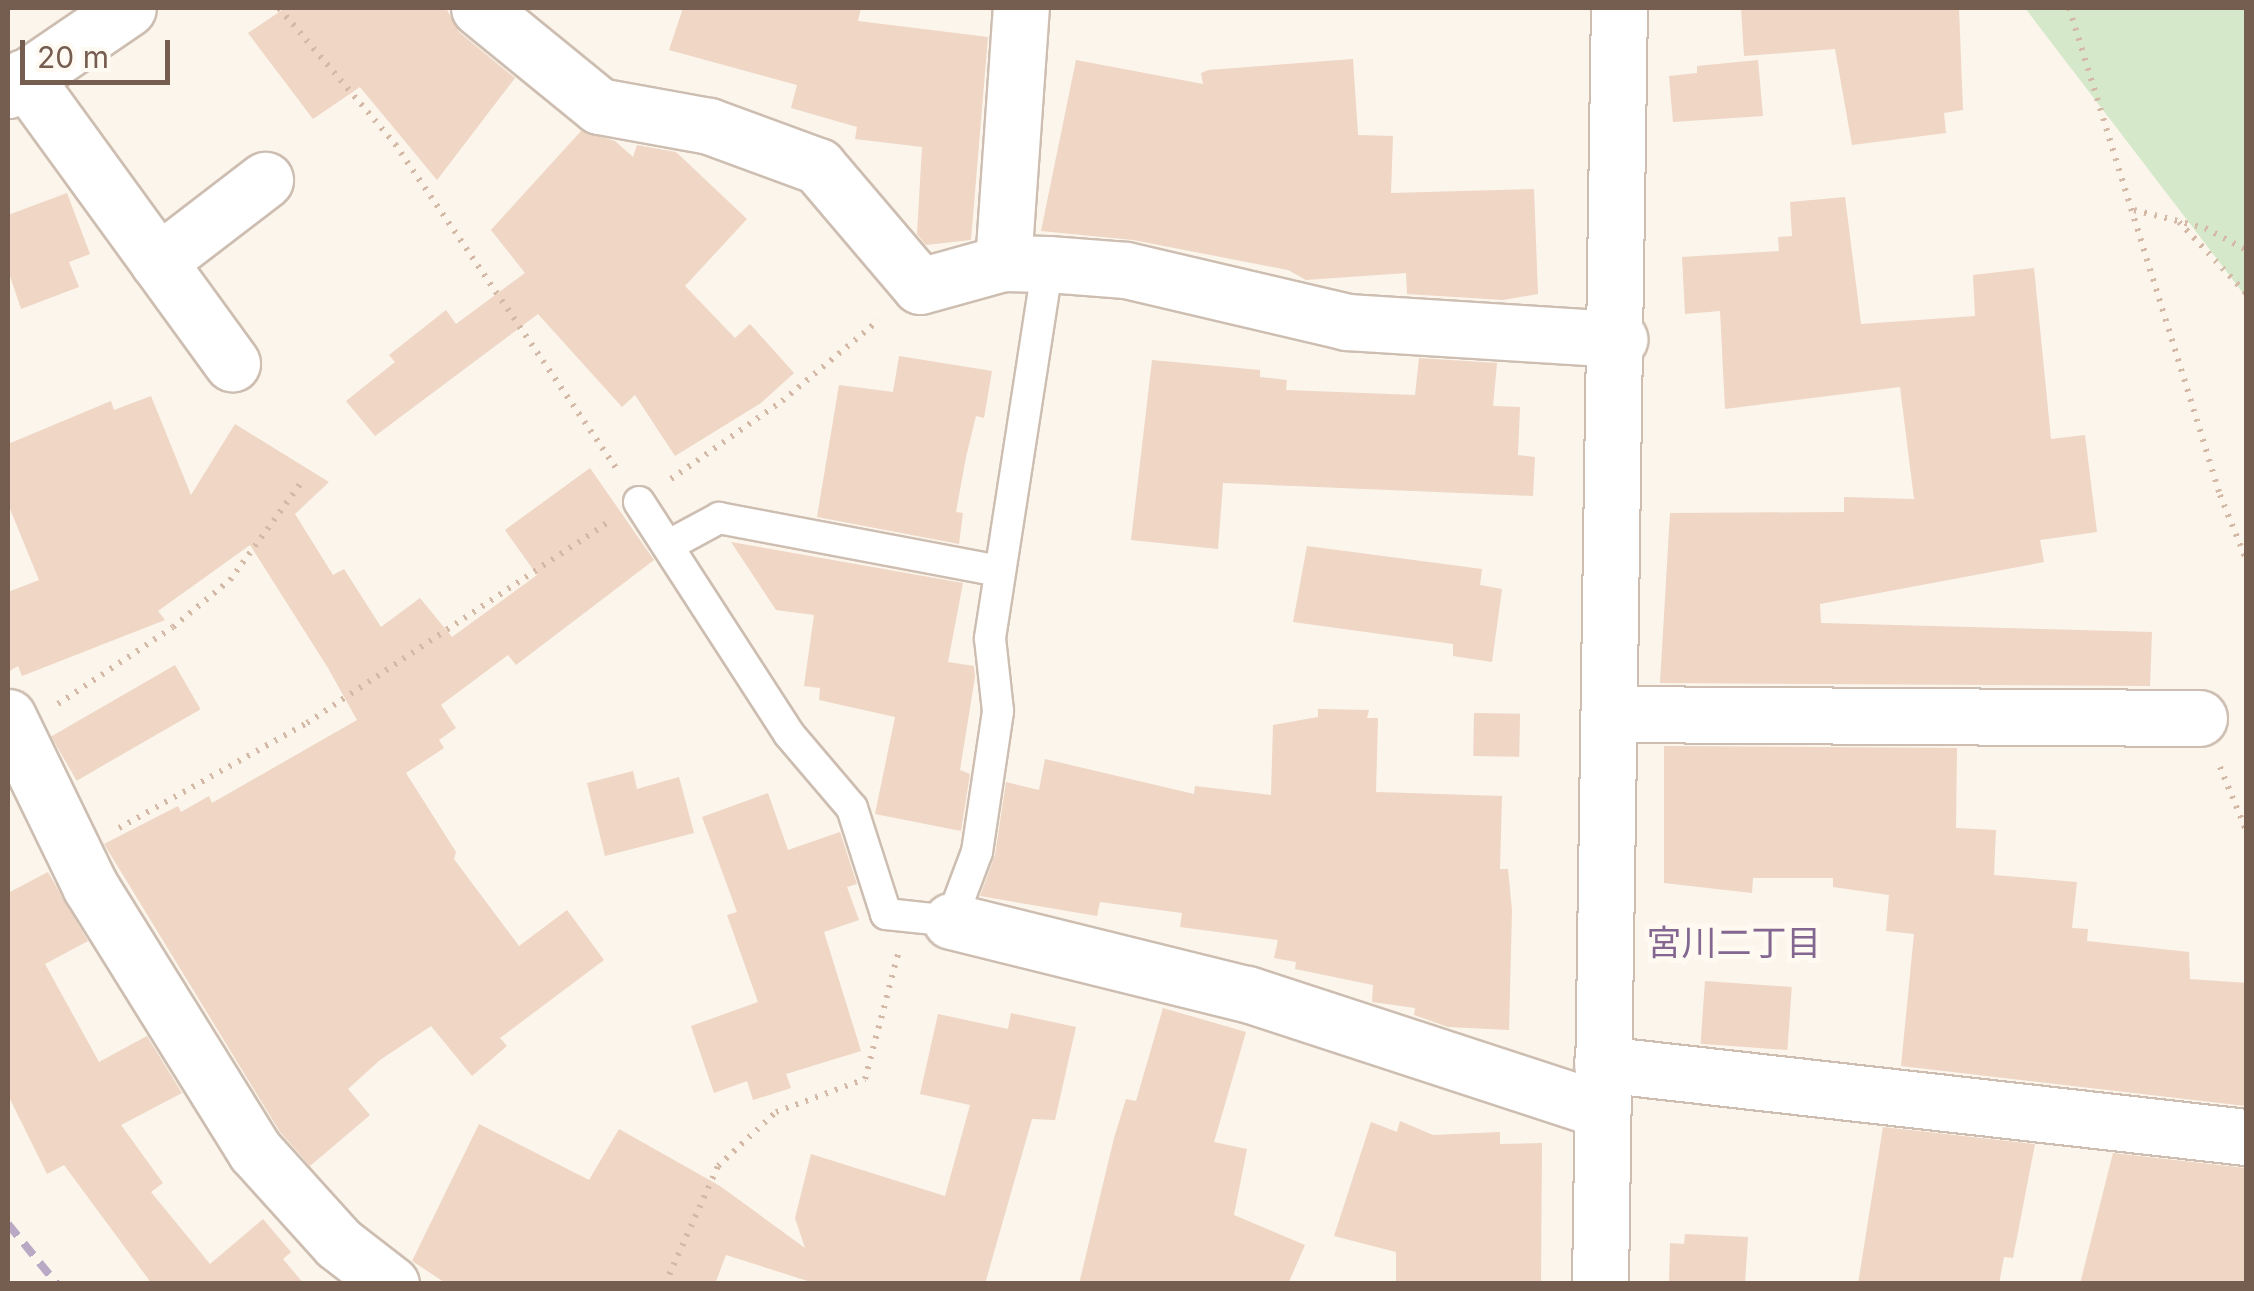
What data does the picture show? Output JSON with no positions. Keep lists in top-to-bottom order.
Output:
{
  "districts": ["宮川二丁目"],
  "scale_bar": "20 m"
}
